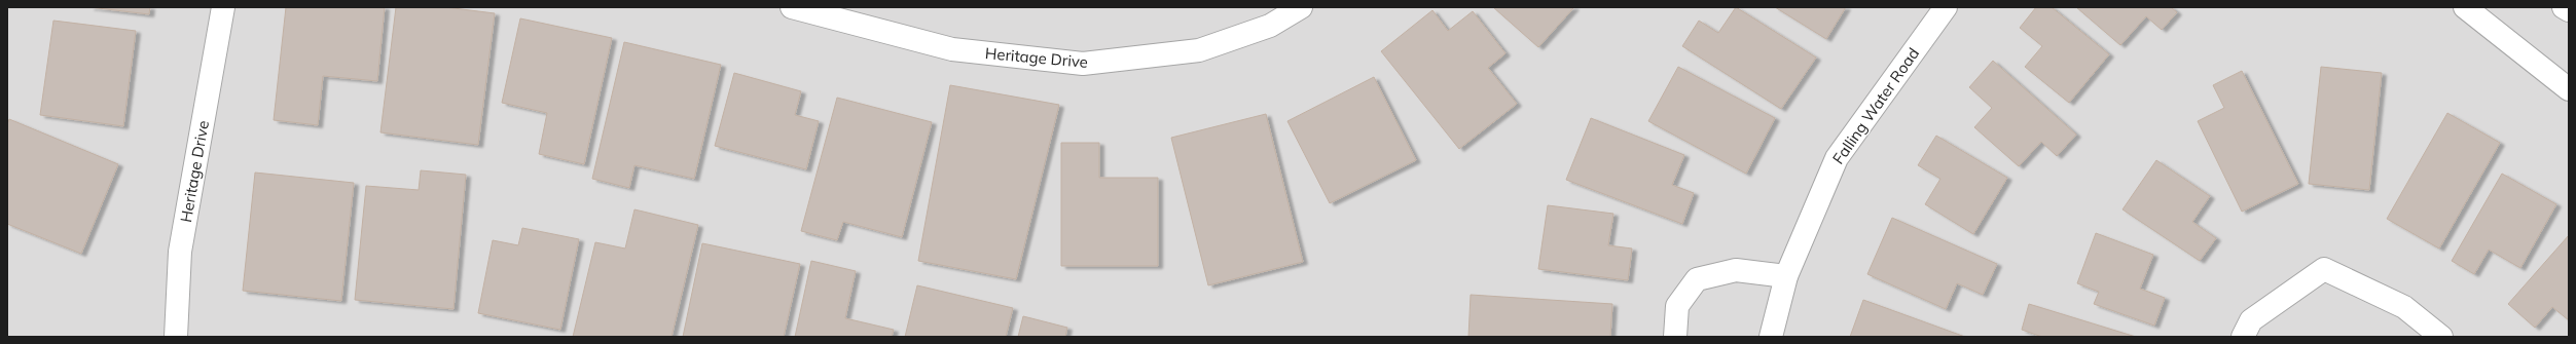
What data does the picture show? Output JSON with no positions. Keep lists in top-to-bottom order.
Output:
{
  "streets": {
    "street": ["Heritage Drive", "Falling Water Road"]
  }
}
